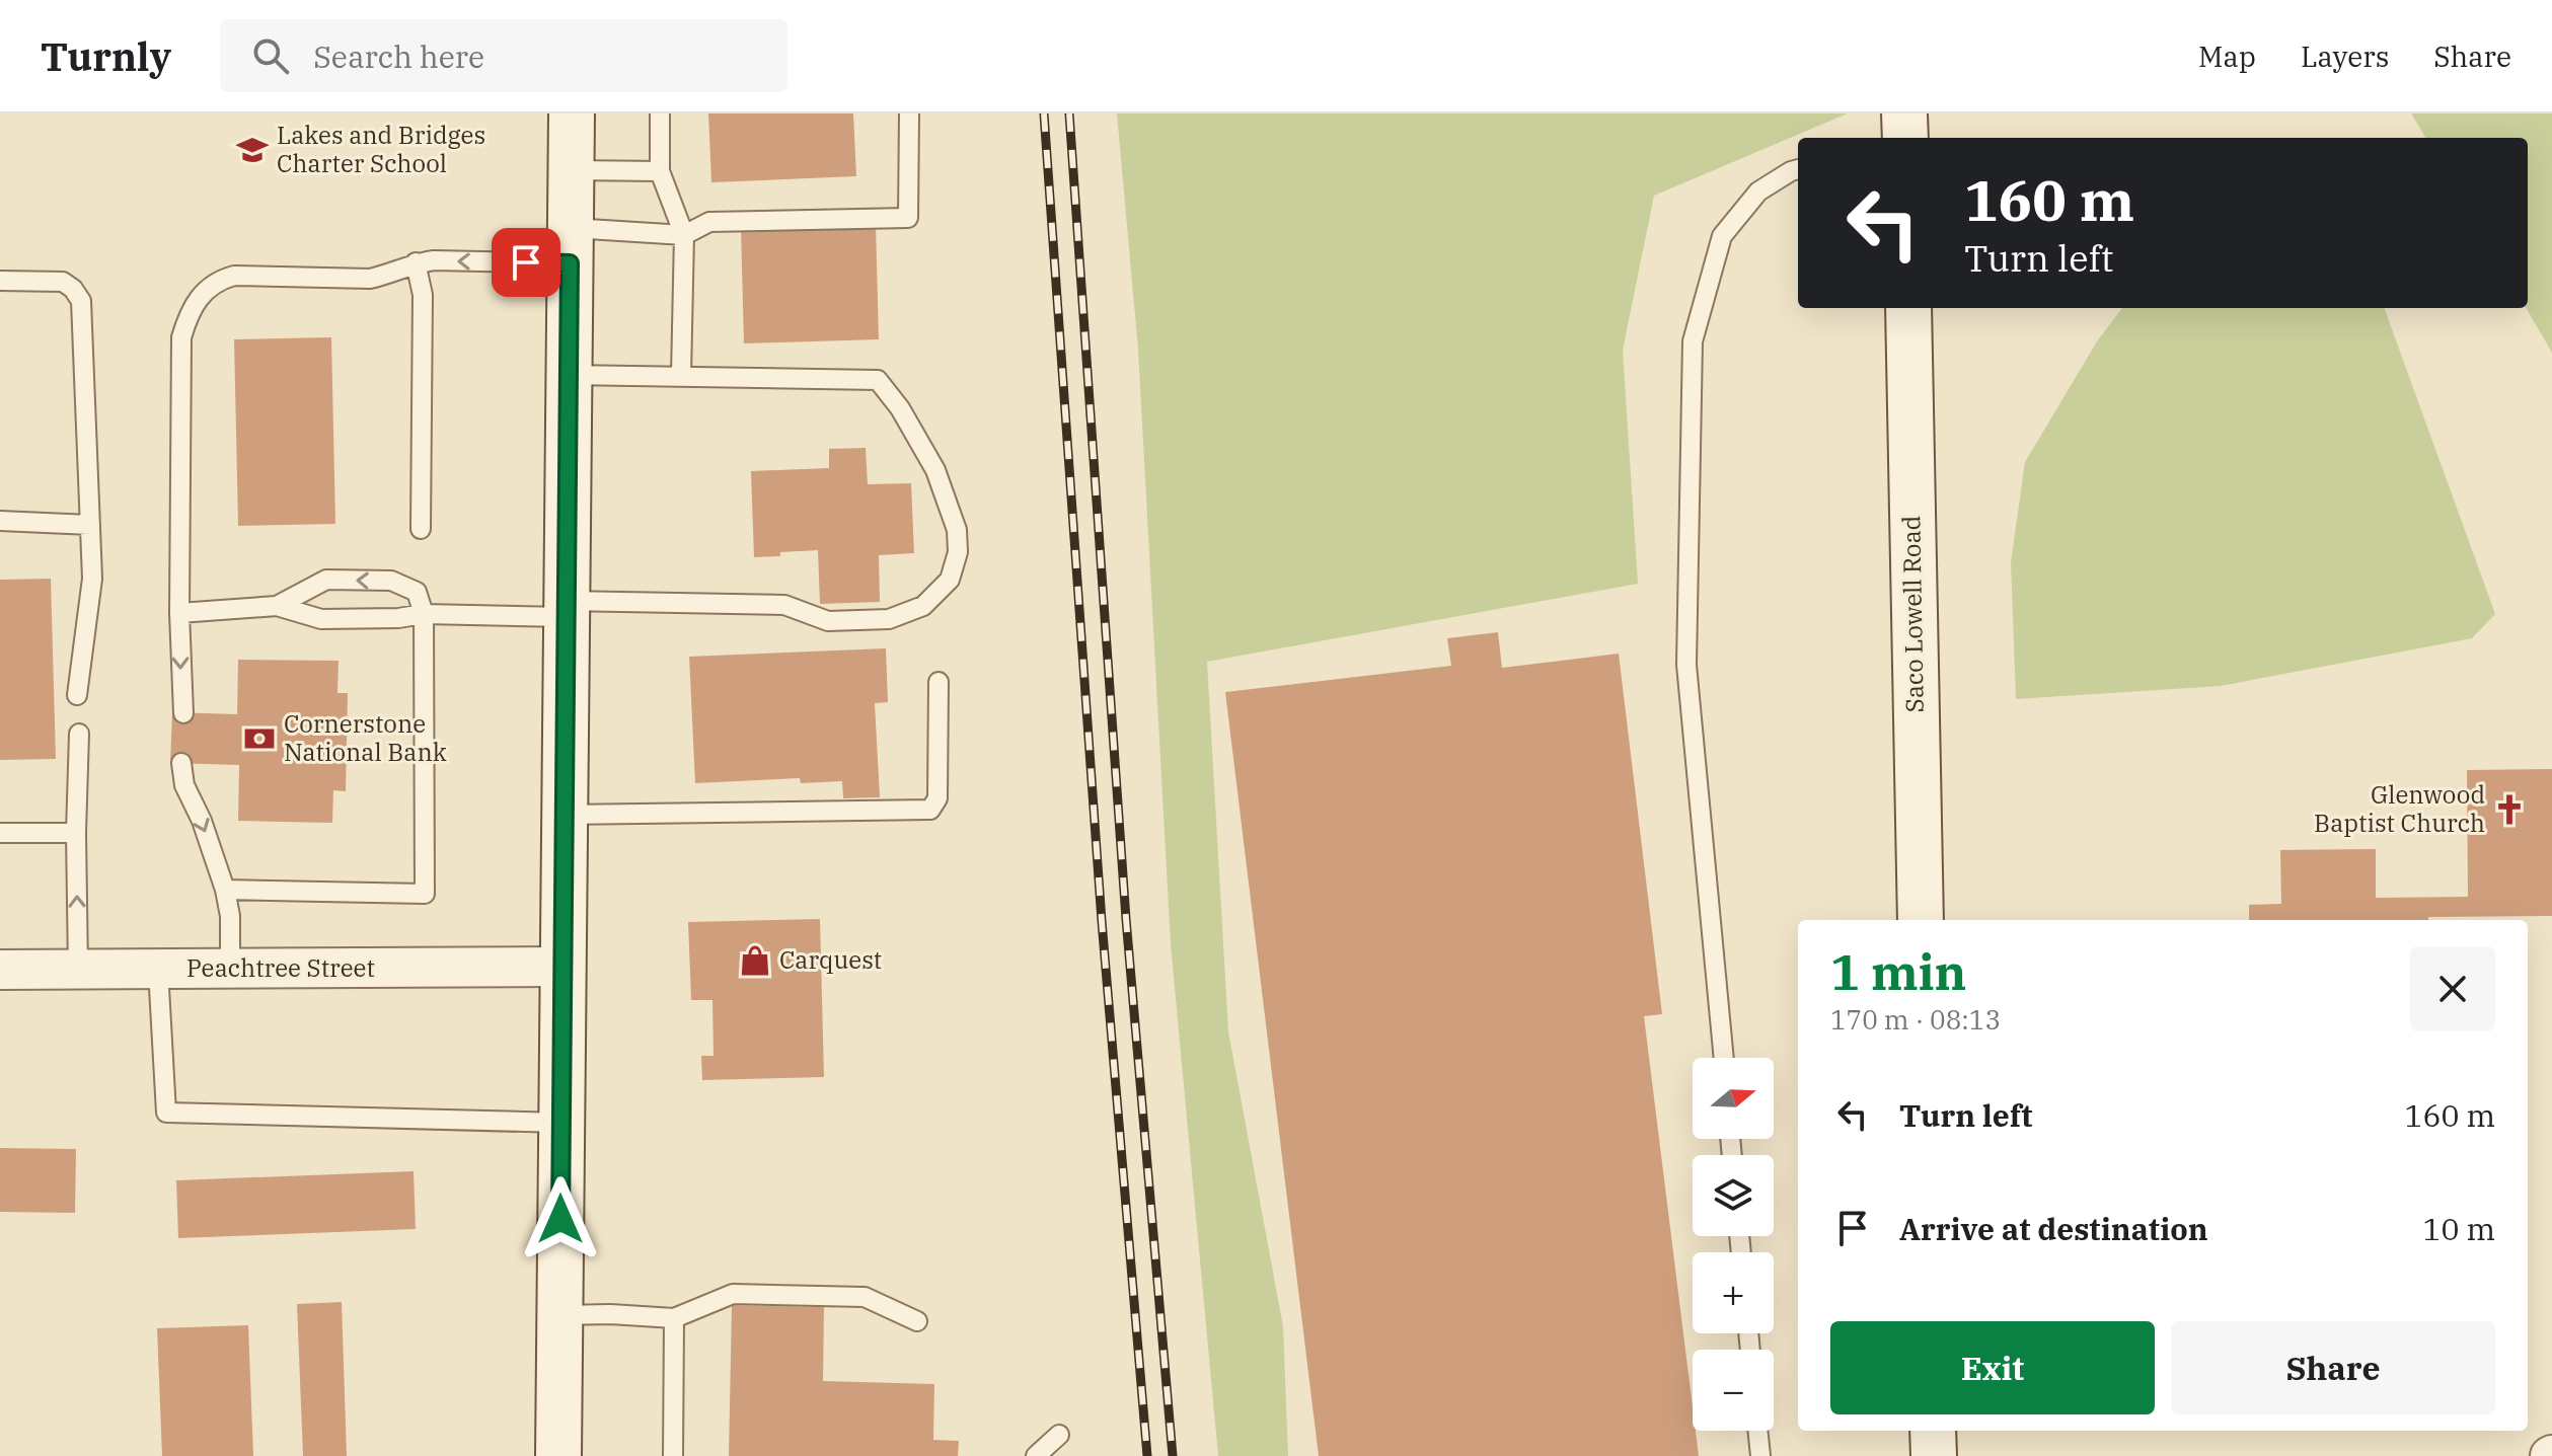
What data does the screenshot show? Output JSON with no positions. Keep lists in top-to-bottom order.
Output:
{
  "streets": {
    "main road": ["Saco Lowell Road"],
    "street": ["Peachtree Street"]
  },
  "places": {
    "school or university": ["Lakes and Bridges Charter School"],
    "bank": ["Cornerstone National Bank"],
    "church": ["Glenwood Baptist Church"],
    "shop": ["Carquest"]
  },
  "north": "right",
  "page": {
    "header": "Turnly",
    "search": "Search here",
    "nav": ["Map", "Layers", "Share"],
    "turn": ["160 m", "Turn left"],
    "heading": ["1 min", "170 m · 08:13"],
    "map_buttons": ["+", "−"],
    "list": [
      {
        "name": "Turn left",
        "value": "160 m"
      },
      {
        "name": "Arrive at destination",
        "value": "10 m"
      }
    ],
    "buttons": ["Exit", "Share"]
  }
}
